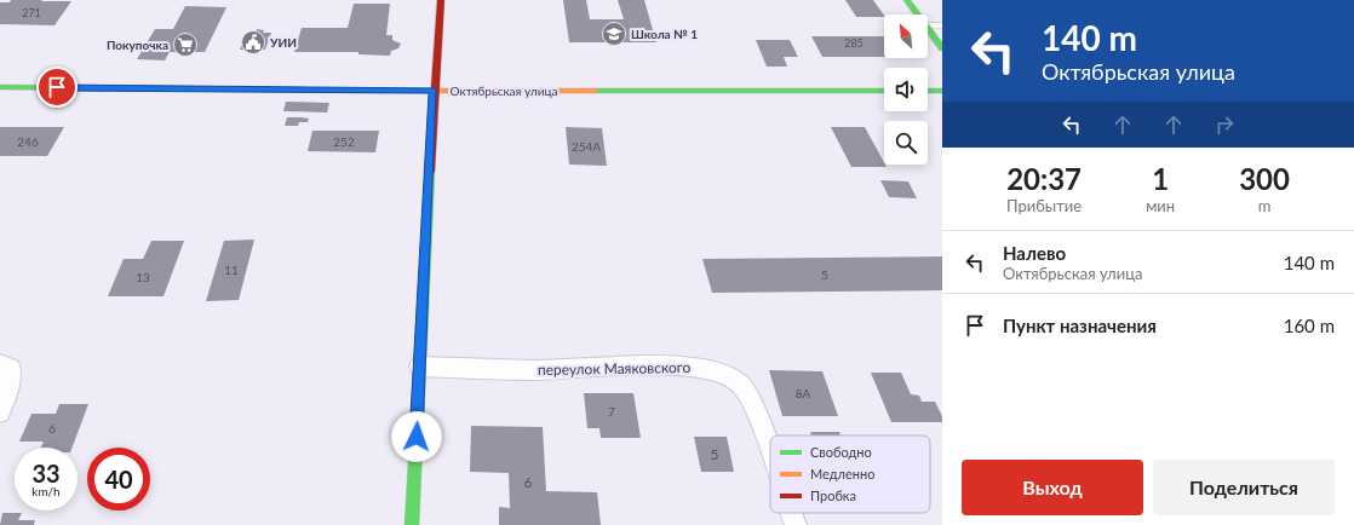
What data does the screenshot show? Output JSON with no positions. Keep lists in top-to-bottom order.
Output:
{
  "streets": {
    "main road": ["Октябрьская улица"],
    "street": ["переулок Маяковского"]
  },
  "places": {
    "school or university": ["Школа № 1"],
    "public building": ["УИИ"],
    "supermarket": ["Покупочка"]
  },
  "house_numbers": [
    "271",
    "285",
    "246",
    "252",
    "254А",
    "11",
    "5",
    "13",
    "8А",
    "7",
    "6",
    "5",
    "6"
  ],
  "legend": ["Свободно", "Медленно", "Пробка"],
  "north": "top left",
  "page": {
    "turn": ["140 m", "Октябрьская улица"],
    "eta": [
      "20:37",
      "Прибытие",
      "1",
      "мин",
      "300",
      "m"
    ],
    "list": [
      {
        "name": "Налево",
        "note": "Октябрьская улица",
        "value": "140 m"
      },
      {
        "name": "Пункт назначения",
        "value": "160 m"
      }
    ],
    "speed": "33 km/h",
    "limit": "40",
    "buttons": ["Выход", "Поделиться"]
  }
}
